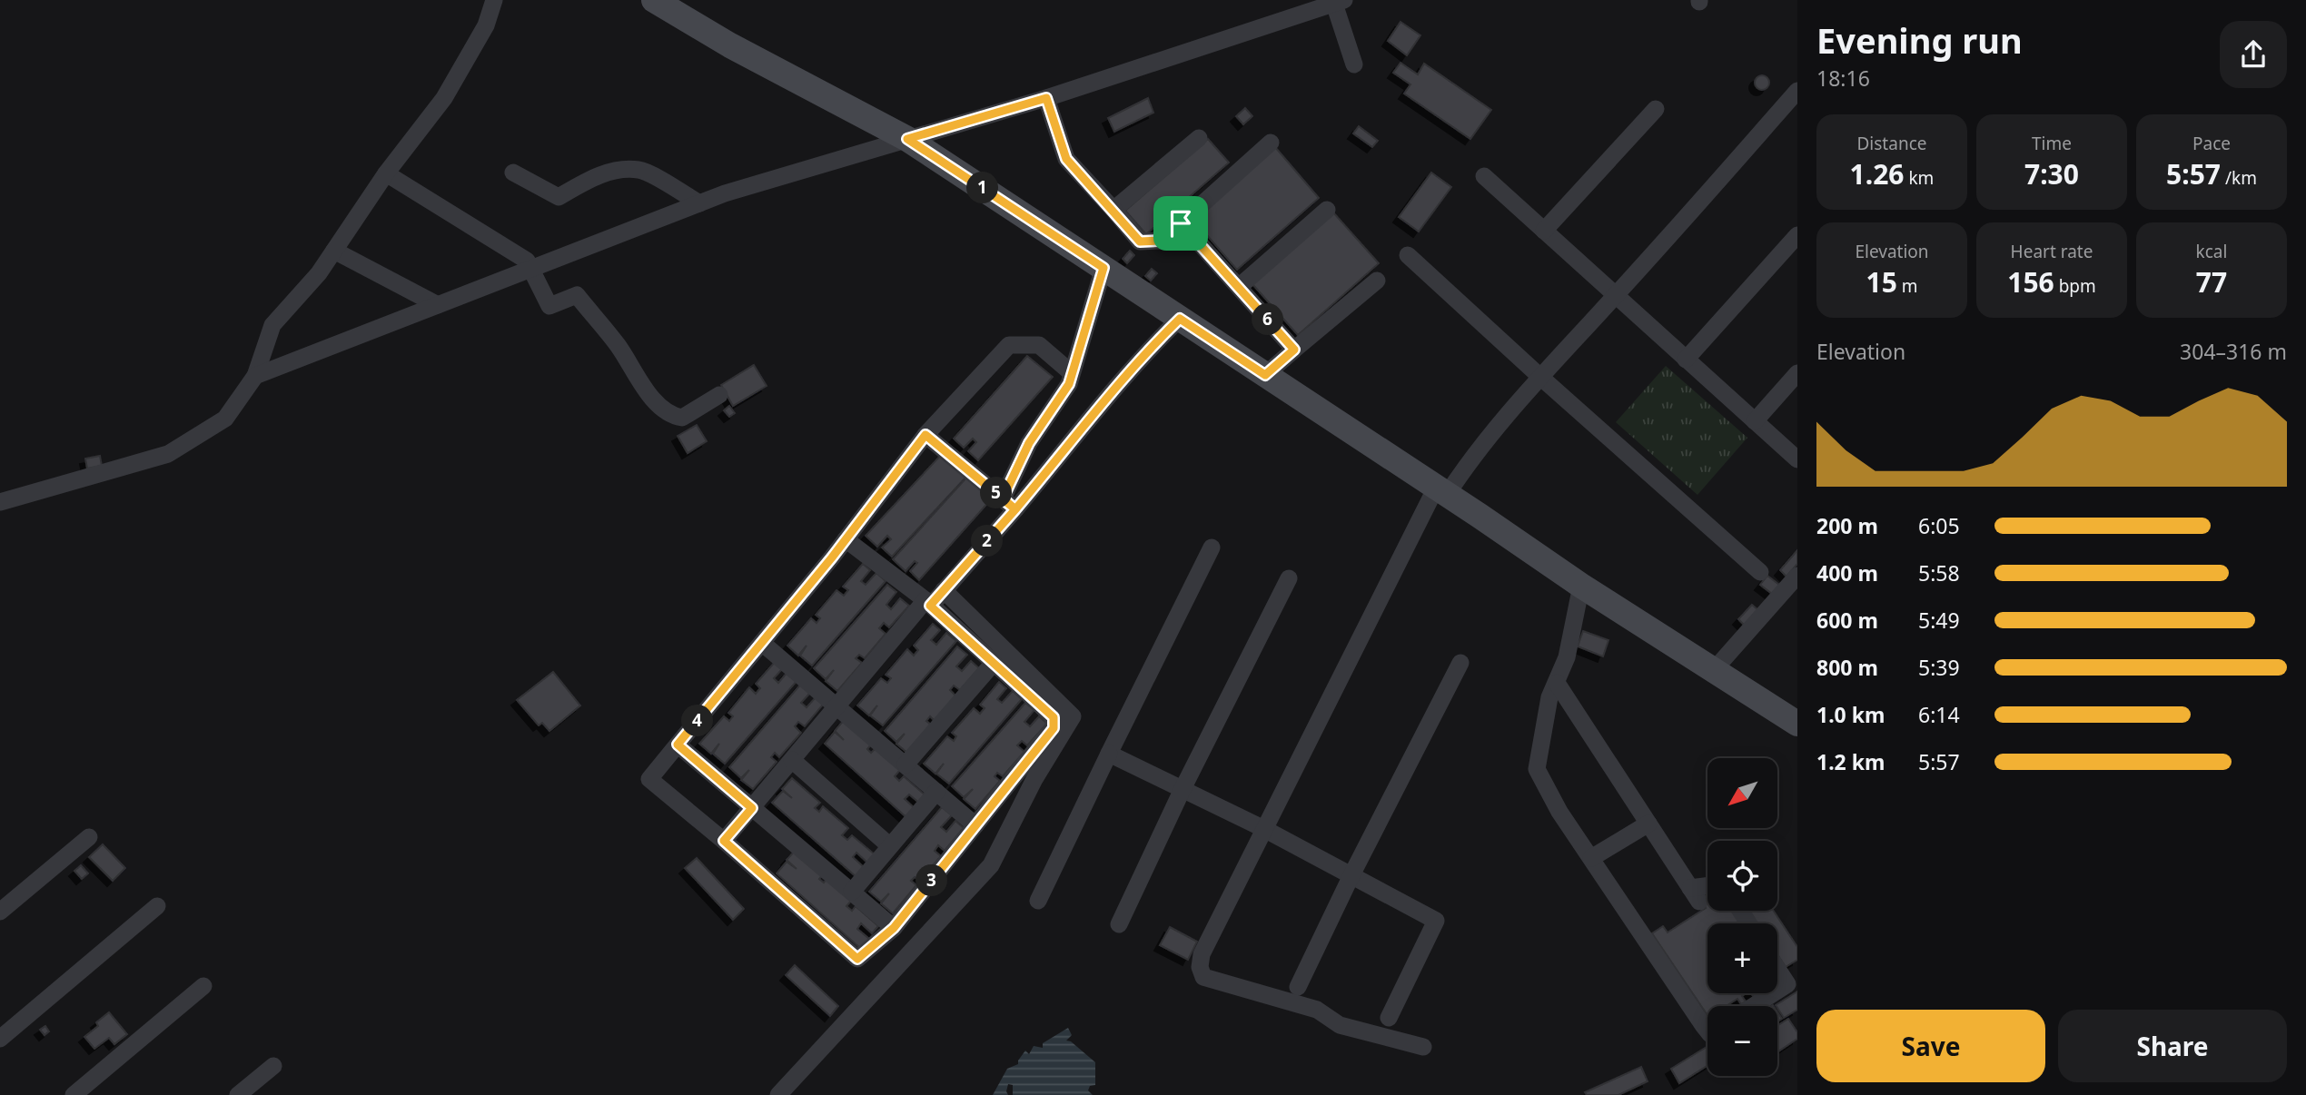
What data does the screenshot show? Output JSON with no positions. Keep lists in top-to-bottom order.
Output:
{
  "north": "bottom left",
  "page": {
    "heading": ["Evening run", "18:16"],
    "stats": [
      ["Distance", "1.26 km"],
      ["Time", "7:30"],
      ["Pace", "5:57 /km"],
      ["Elevation", "15 m"],
      ["Heart rate", "156 bpm"],
      ["kcal", "77"]
    ],
    "pins": [
      "1",
      "6",
      "5",
      "2",
      "4",
      "3"
    ],
    "chart": ["Elevation", "304–316 m"],
    "list": [
      {
        "name": "200 m",
        "note": "6:05"
      },
      {
        "name": "400 m",
        "note": "5:58"
      },
      {
        "name": "600 m",
        "note": "5:49"
      },
      {
        "name": "800 m",
        "note": "5:39"
      },
      {
        "name": "1.0 km",
        "note": "6:14"
      },
      {
        "name": "1.2 km",
        "note": "5:57"
      }
    ],
    "map_buttons": ["+", "−"],
    "buttons": ["Save", "Share"]
  }
}
